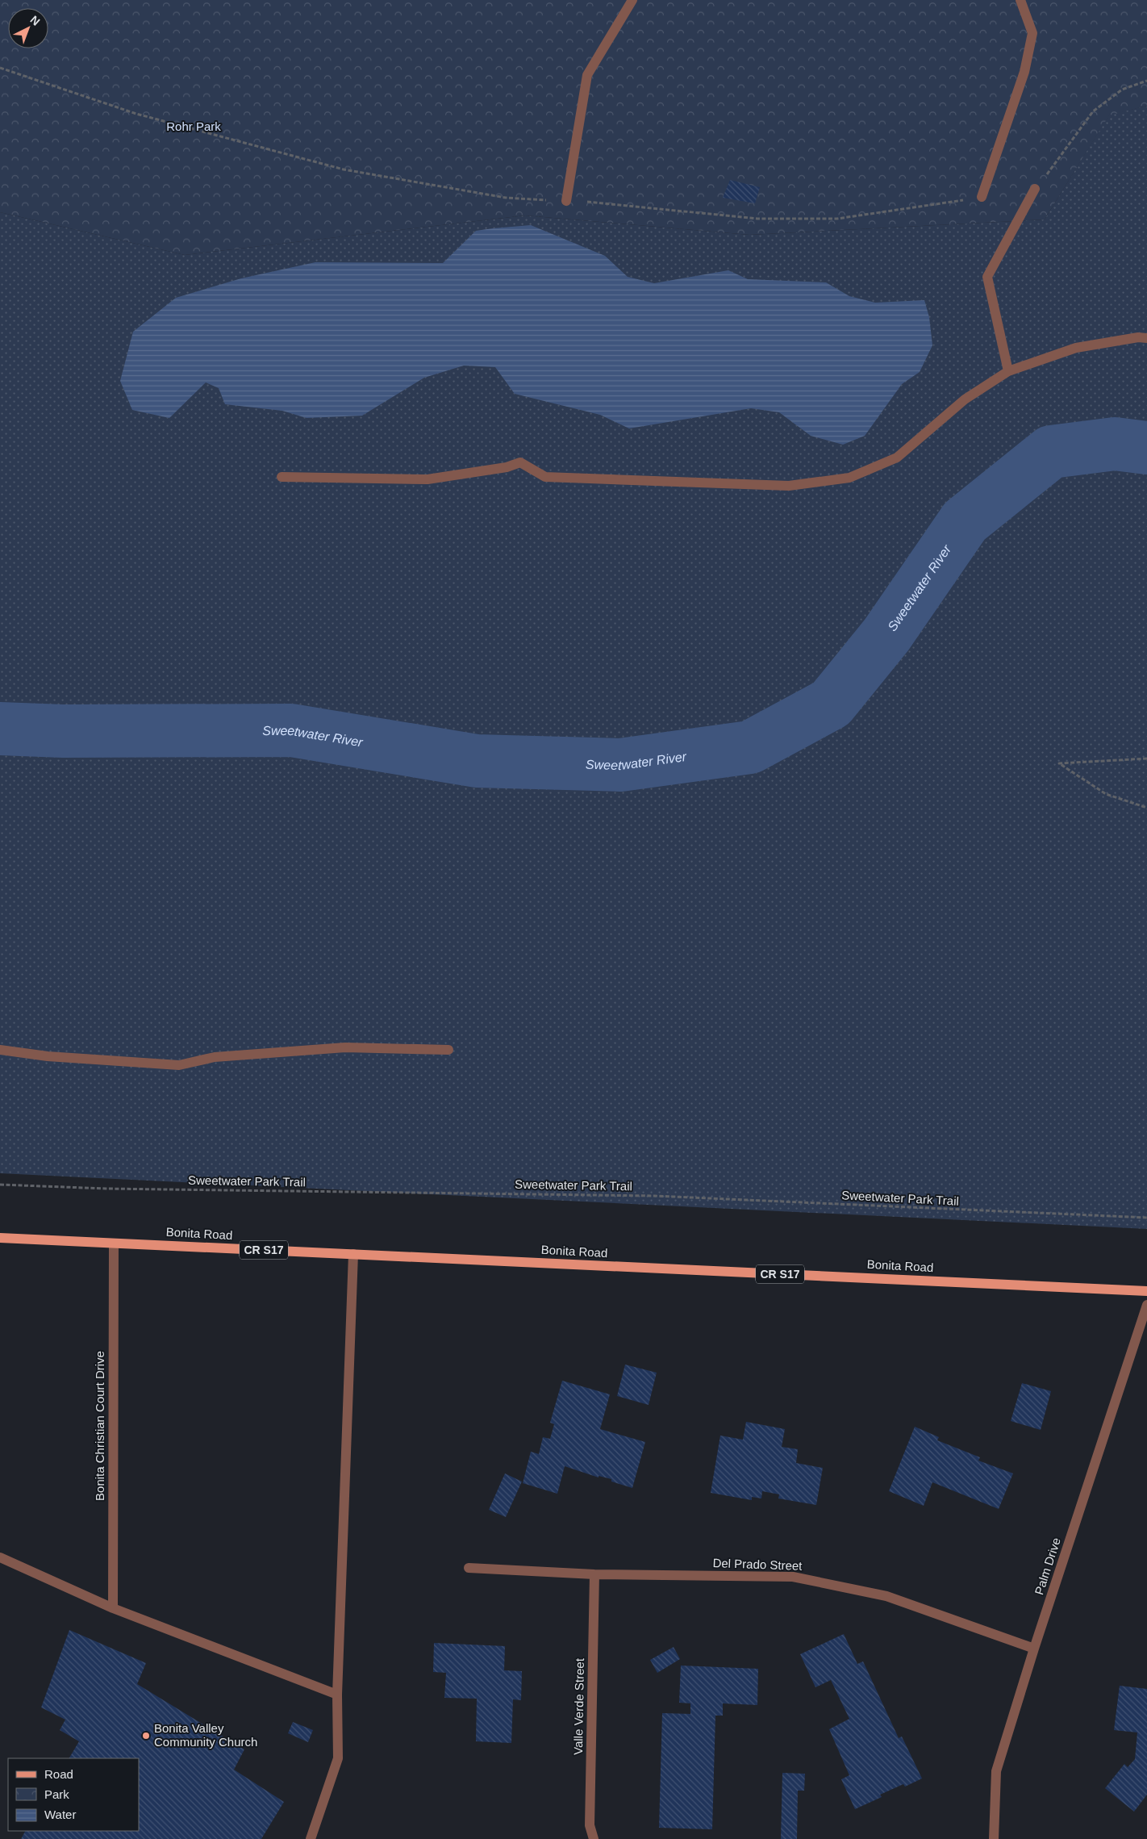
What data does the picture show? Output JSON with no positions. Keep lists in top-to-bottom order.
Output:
{
  "streets": {
    "main road": ["Bonita Road", "CR S17"],
    "street": [
      "Bonita Christian Court Drive",
      "Del Prado Street",
      "Palm Drive",
      "Valle Verde Street"
    ],
    "path": ["Sweetwater Park Trail"]
  },
  "crossings": [
    ["Bonita Road", "Bonita Christian Court Drive"],
    ["Del Prado Street", "Palm Drive"],
    ["Del Prado Street", "Valle Verde Street"]
  ],
  "water": ["Sweetwater River"],
  "parks": ["Rohr Park"],
  "places": ["Bonita Valley Community Church"],
  "legend": ["Road", "Park", "Water"],
  "north": "top right"
}
